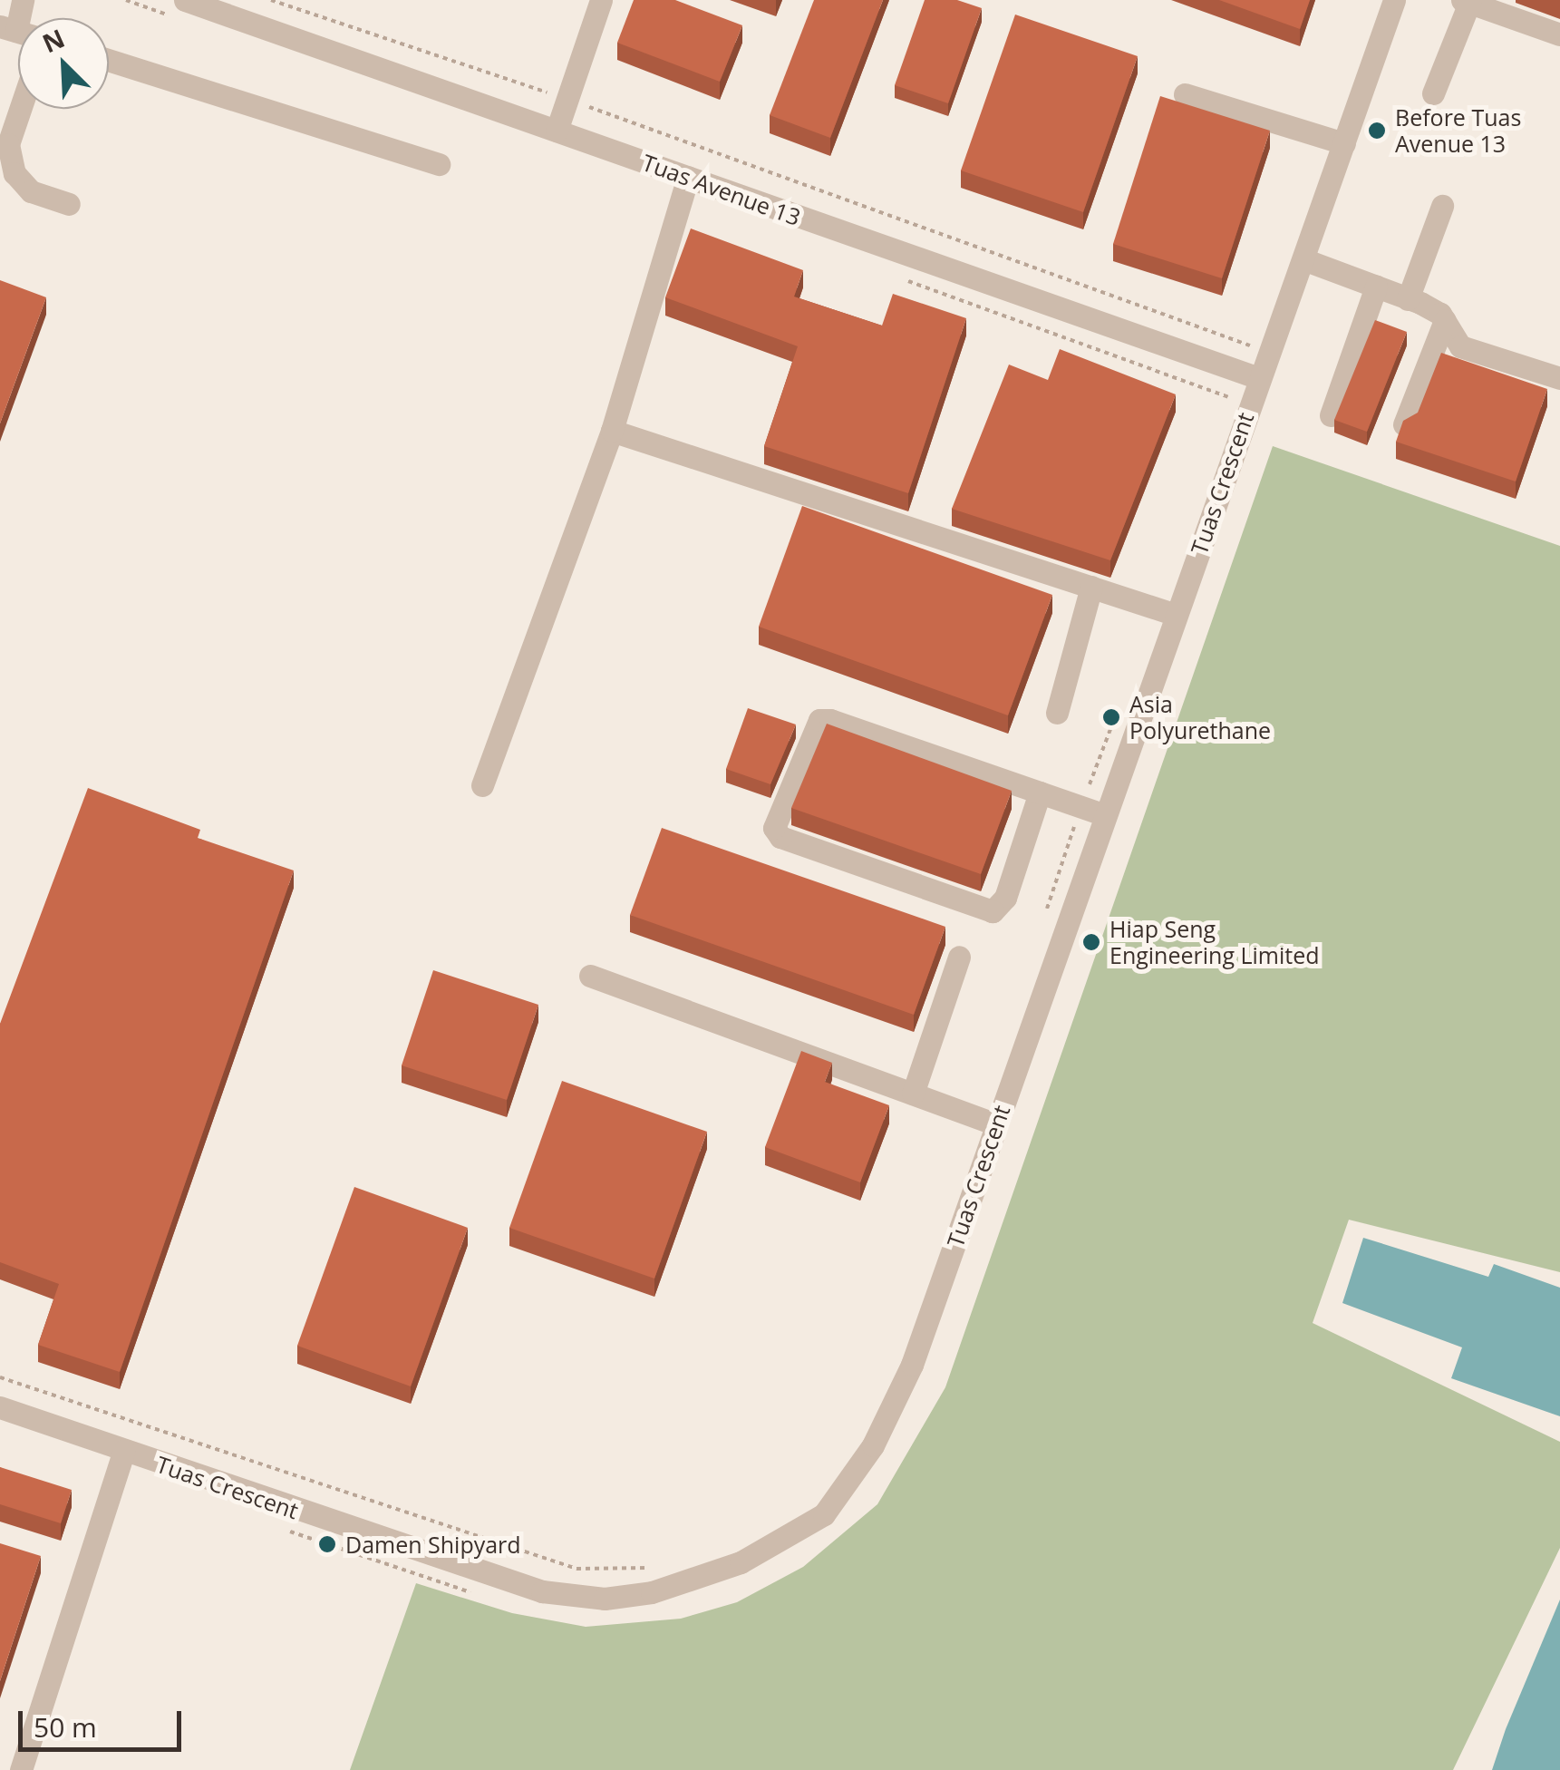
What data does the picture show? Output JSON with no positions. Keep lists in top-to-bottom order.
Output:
{
  "streets": {
    "street": ["Tuas Avenue 13", "Tuas Crescent"]
  },
  "crossings": [
    ["Tuas Avenue 13", "Tuas Crescent"]
  ],
  "places": [
    "Before Tuas Avenue 13",
    "Asia Polyurethane",
    "Hiap Seng Engineering Limited",
    "Damen Shipyard"
  ],
  "scale_bar": "50 m",
  "north": "top left"
}
